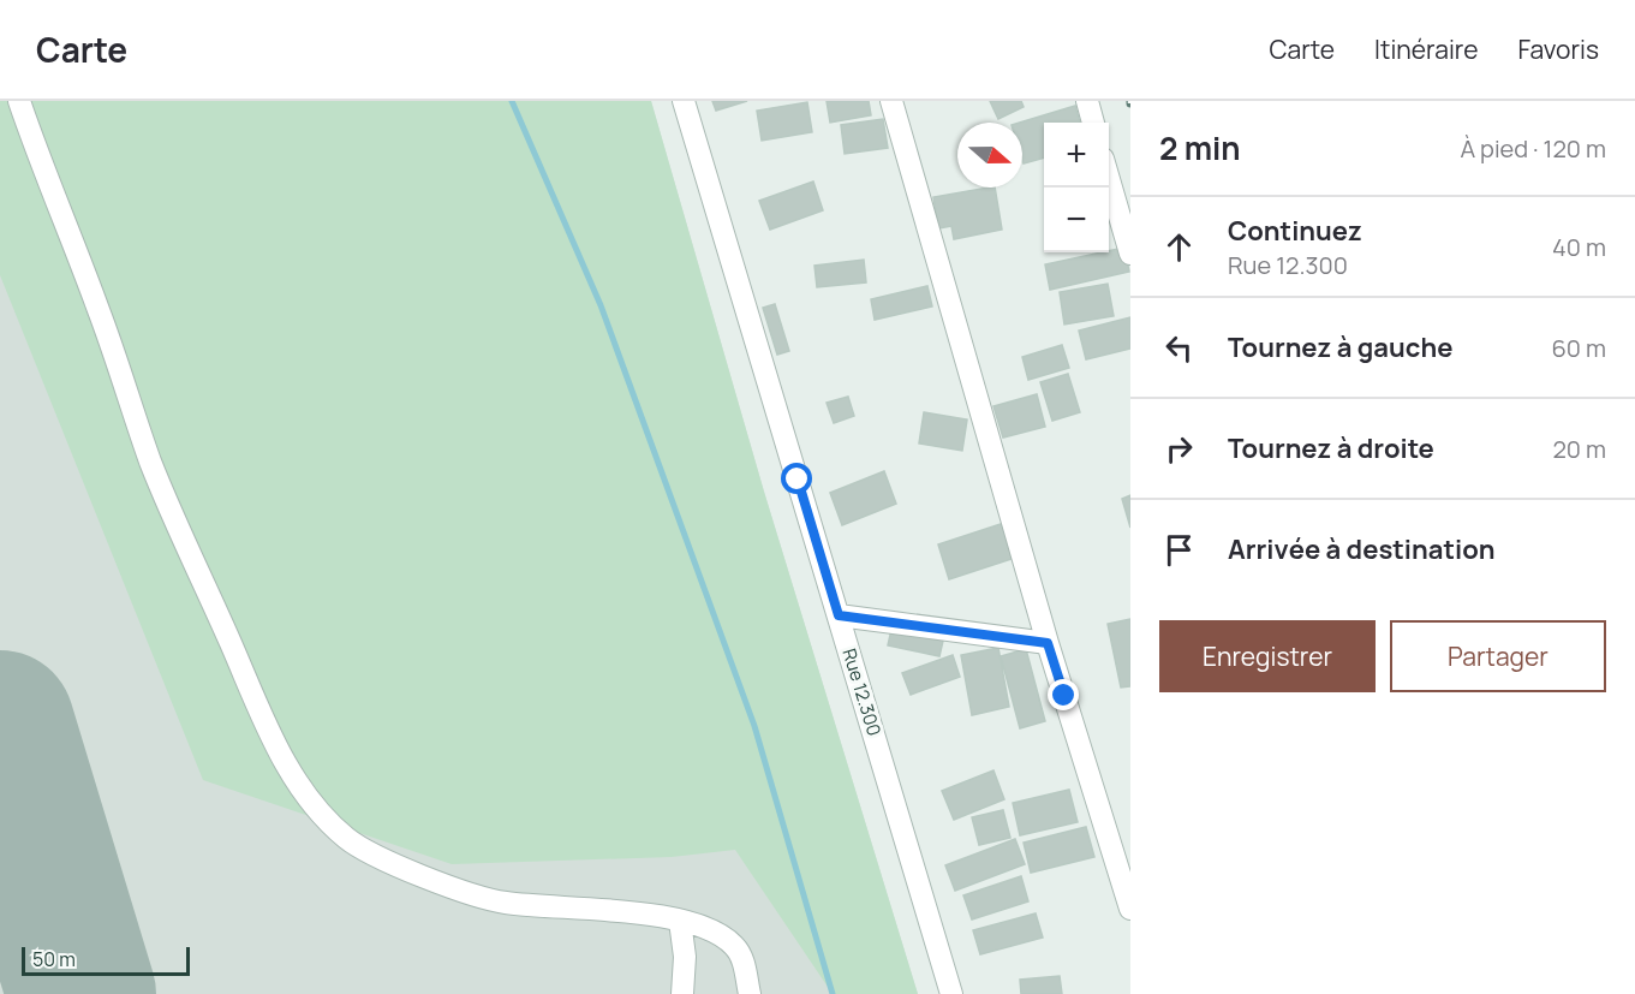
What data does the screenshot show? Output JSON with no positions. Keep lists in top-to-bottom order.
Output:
{
  "streets": {
    "street": ["Rue 12.300"]
  },
  "scale_bar": "50 m",
  "north": "right",
  "page": {
    "header": "Carte",
    "nav": ["Carte", "Itinéraire", "Favoris"],
    "heading": ["2 min", "À pied · 120 m"],
    "map_buttons": ["+", "−"],
    "list": [
      ["Continuez", "Rue 12.300", "40 m"],
      ["Tournez à gauche", "60 m"],
      ["Tournez à droite", "20 m"],
      "Arrivée à destination"
    ],
    "buttons": ["Enregistrer", "Partager"],
    "scale": "50 m"
  }
}
